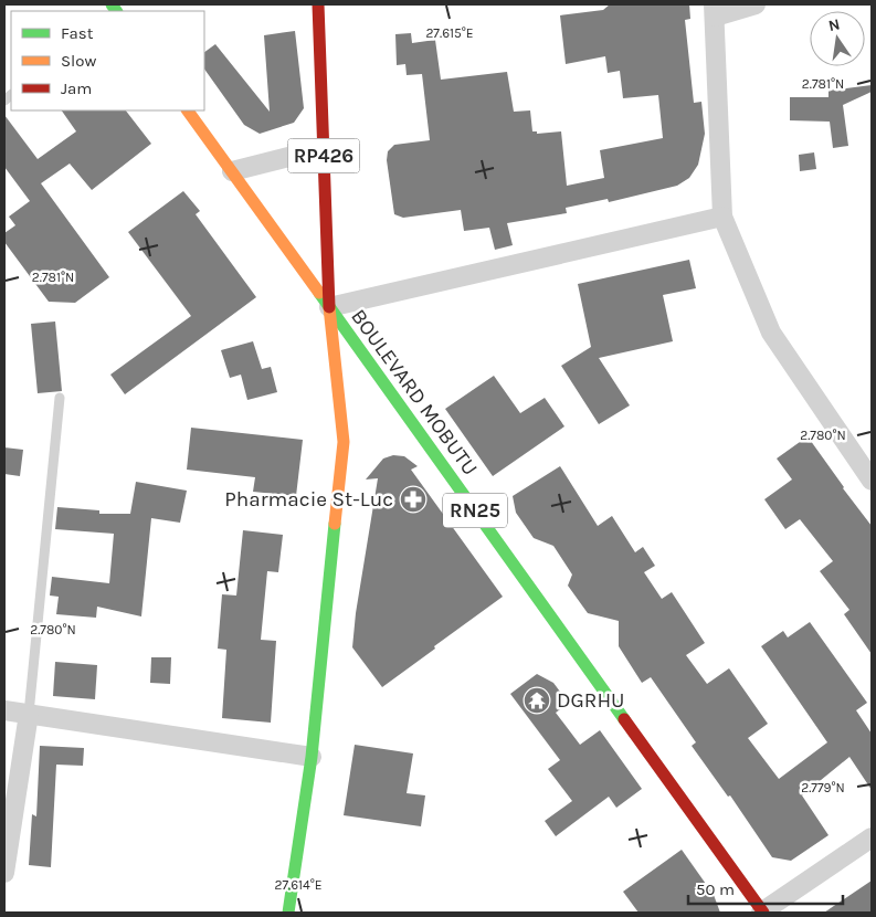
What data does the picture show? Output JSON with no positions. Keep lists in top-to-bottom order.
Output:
{
  "streets": {
    "main road": ["RP426", "BOULEVARD MOBUTU", "RN25"]
  },
  "crossings": [
    ["RP426", "BOULEVARD MOBUTU"]
  ],
  "places": {
    "pharmacy": ["Pharmacie St-Luc"],
    "temple": ["DGRHU"]
  },
  "legend": ["Fast", "Slow", "Jam"],
  "scale_bar": "50 m",
  "north": "top",
  "coordinates": [
    "27.615°E",
    "2.781°N",
    "2.780°N",
    "2.779°N",
    "27.614°E"
  ]
}
